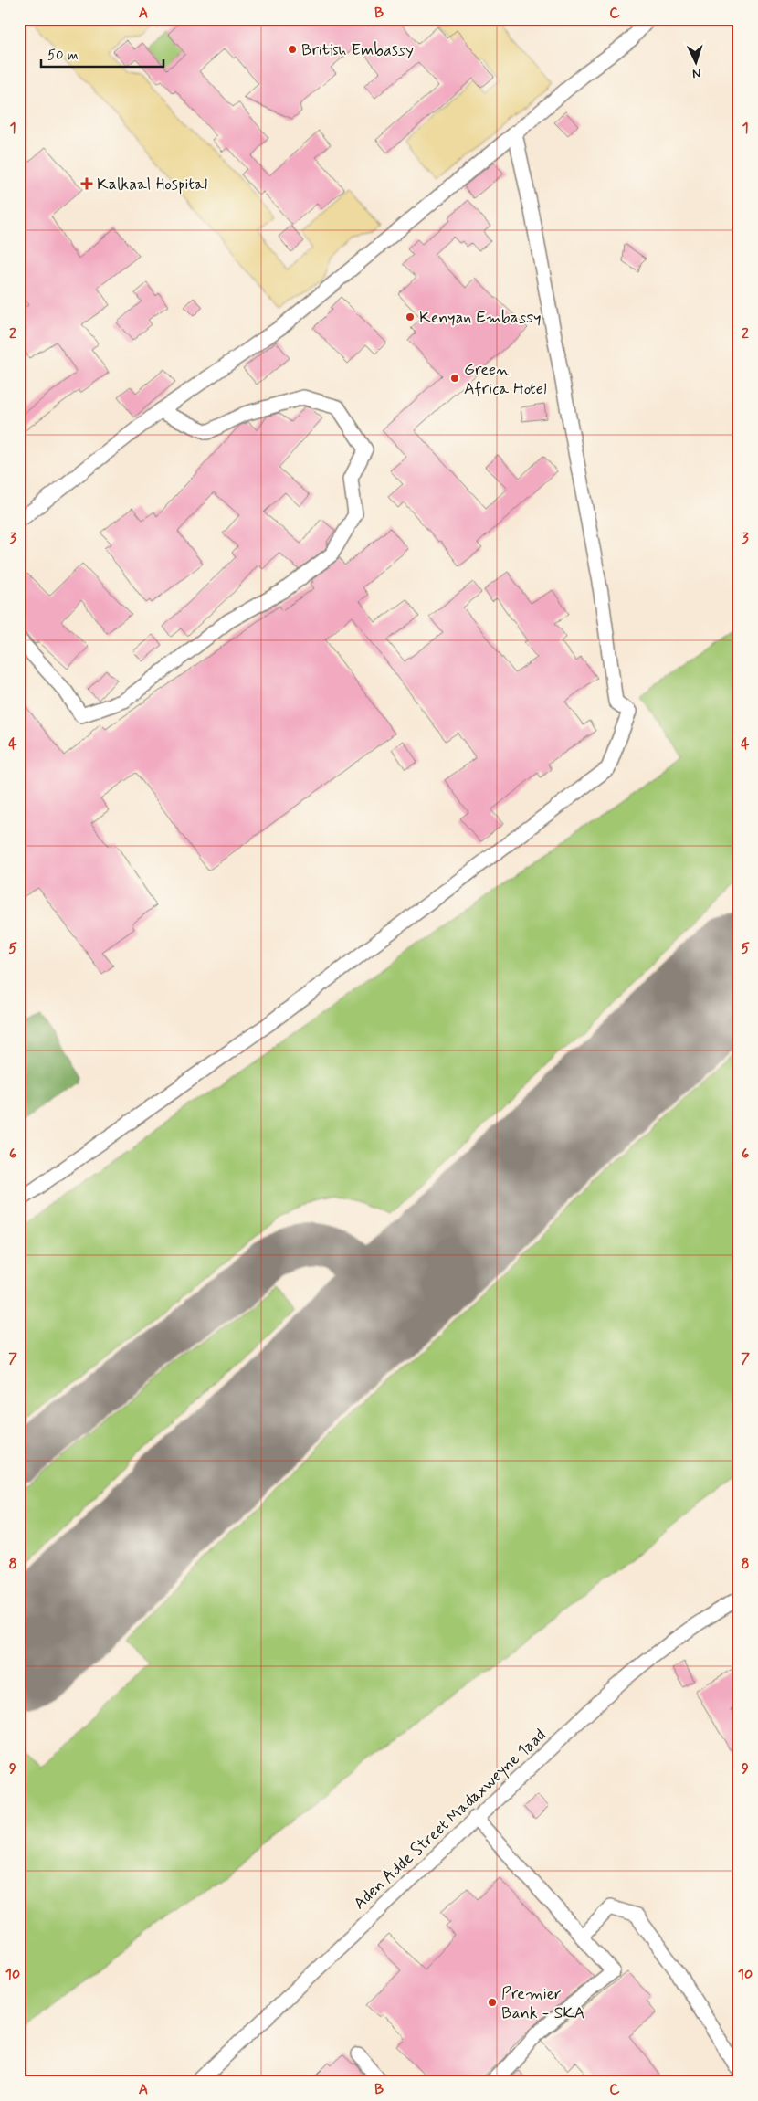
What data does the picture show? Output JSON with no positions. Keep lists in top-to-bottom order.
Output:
{
  "streets": {
    "street": ["Aden Adde Street Madaxweyne 1aad"]
  },
  "places": {
    "other": [
      "British Embassy",
      "Kenyan Embassy",
      "Green Africa Hotel",
      "Premier Bank - SKA"
    ],
    "health": ["Kalkaal Hospital"]
  },
  "scale_bar": "50 m",
  "north": "bottom",
  "grid": {
    "columns": ["A", "B", "C"],
    "rows": [
      "1",
      "2",
      "3",
      "4",
      "5",
      "6",
      "7",
      "8",
      "9",
      "10"
    ]
  }
}
